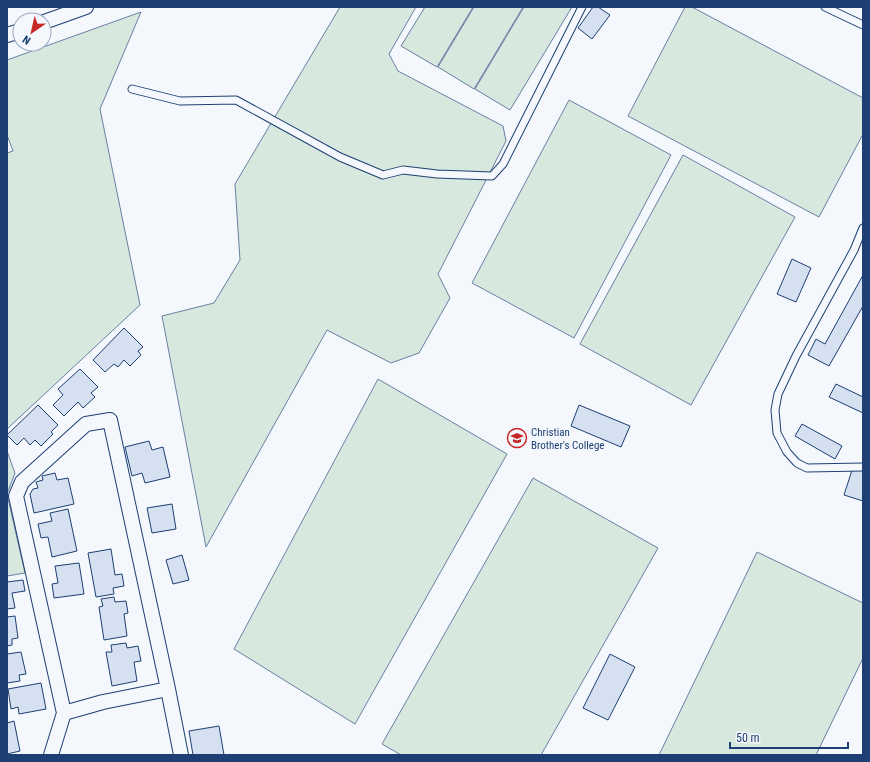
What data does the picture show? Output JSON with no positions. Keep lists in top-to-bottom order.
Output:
{
  "places": {
    "school or university": ["Christian Brother's College"]
  },
  "scale_bar": "50 m",
  "north": "bottom left"
}
